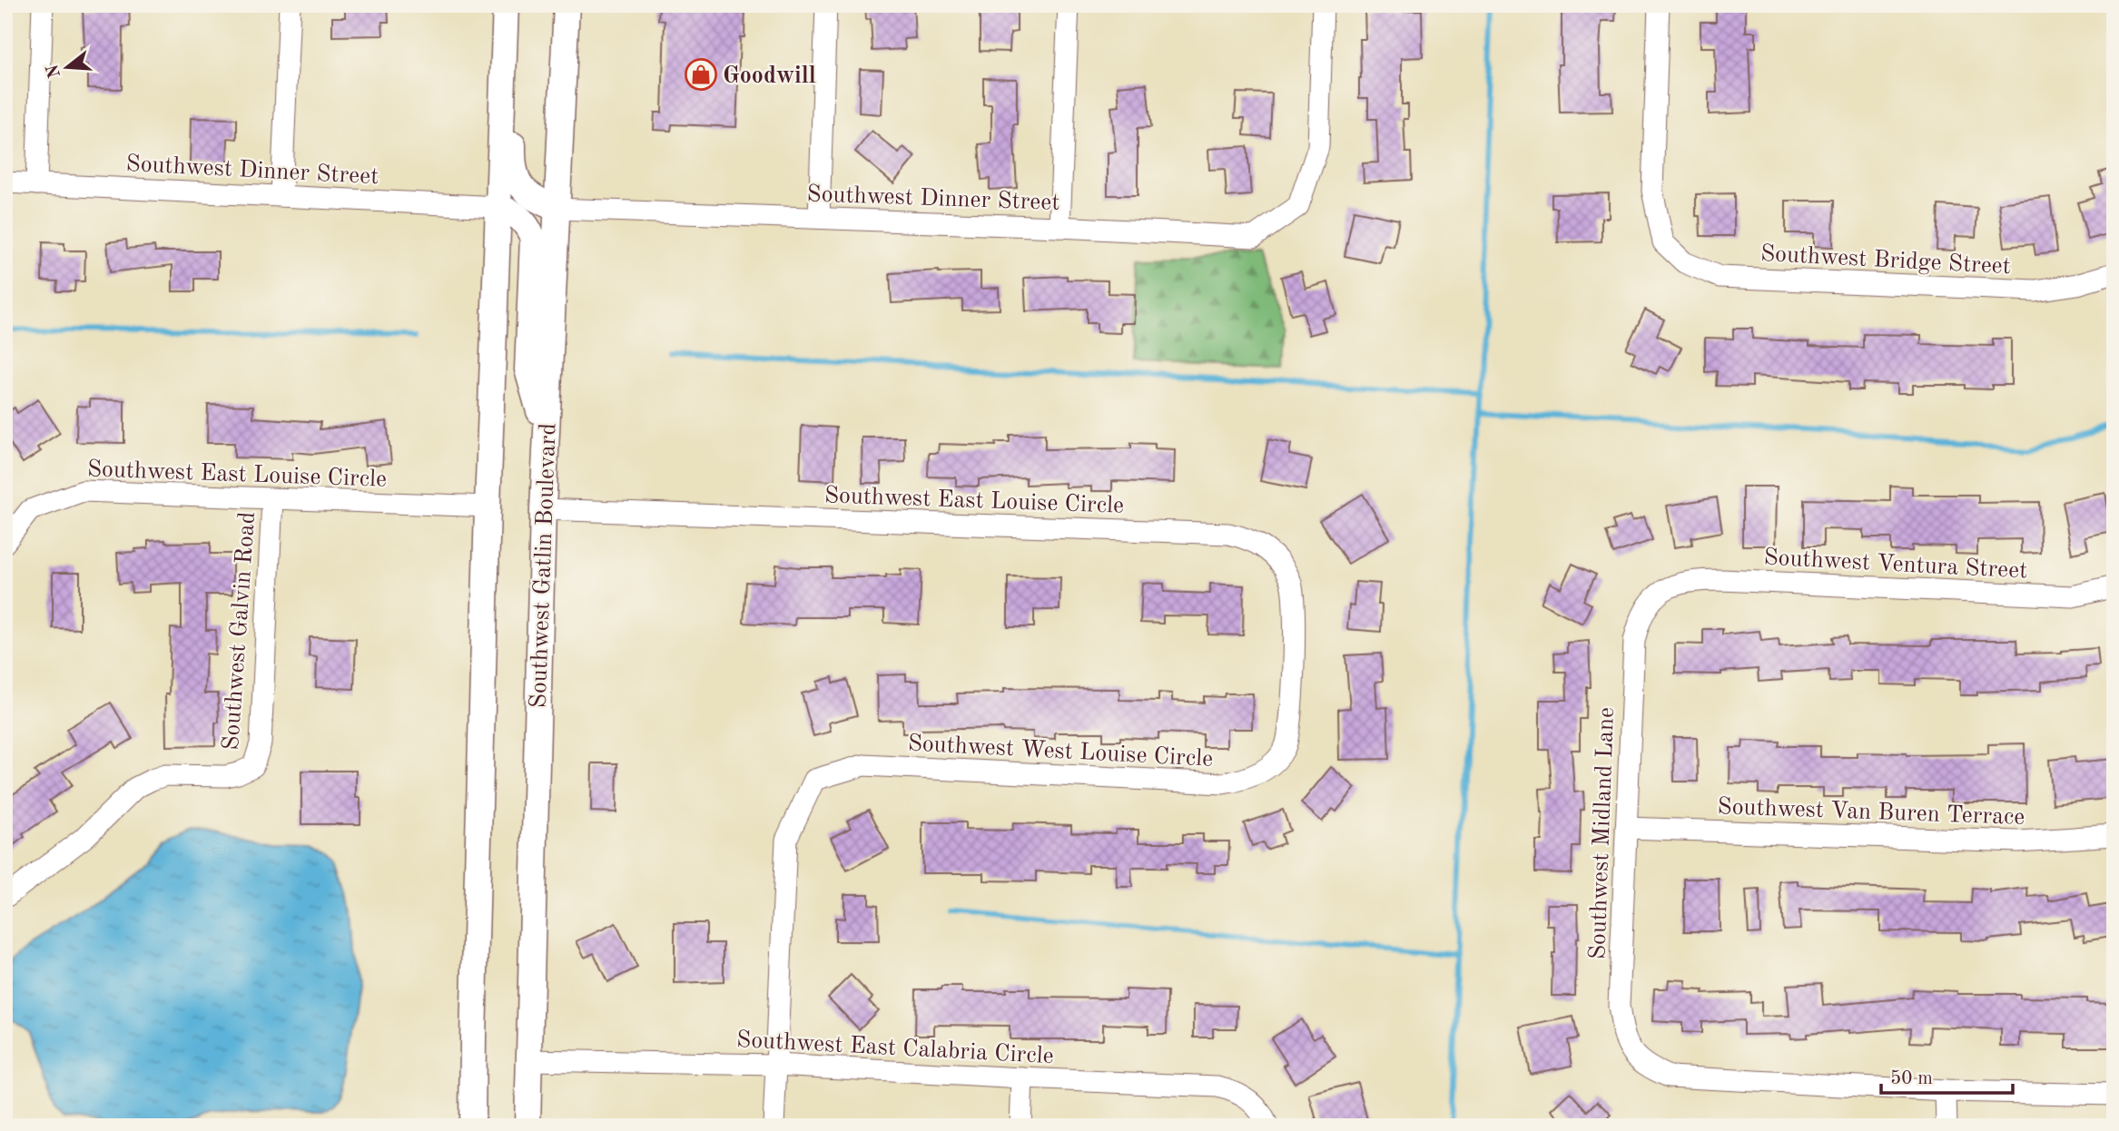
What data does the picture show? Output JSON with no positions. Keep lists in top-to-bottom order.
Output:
{
  "streets": {
    "main road": ["Southwest Gatlin Boulevard"],
    "street": [
      "Southwest Dinner Street",
      "Southwest Bridge Street",
      "Southwest East Louise Circle",
      "Southwest Ventura Street",
      "Southwest Galvin Road",
      "Southwest West Louise Circle",
      "Southwest Van Buren Terrace",
      "Southwest Midland Lane",
      "Southwest East Calabria Circle"
    ]
  },
  "crossings": [
    ["Southwest Dinner Street", "Southwest Gatlin Boulevard"],
    ["Southwest East Louise Circle", "Southwest Gatlin Boulevard"],
    ["Southwest East Louise Circle", "Southwest Galvin Road"],
    ["Southwest East Louise Circle", "Southwest West Louise Circle"],
    ["Southwest Ventura Street", "Southwest Midland Lane"],
    ["Southwest Gatlin Boulevard", "Southwest East Calabria Circle"],
    ["Southwest West Louise Circle", "Southwest East Calabria Circle"],
    ["Southwest Van Buren Terrace", "Southwest Midland Lane"]
  ],
  "places": {
    "shop": ["Goodwill"]
  },
  "scale_bar": "50 m",
  "north": "left"
}
